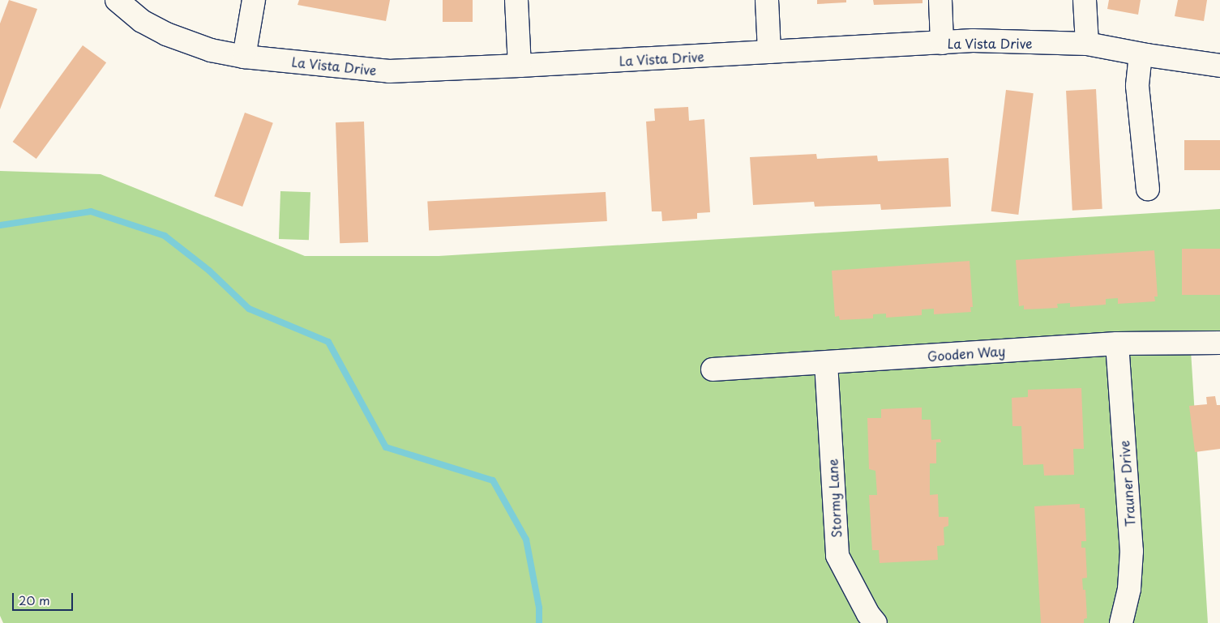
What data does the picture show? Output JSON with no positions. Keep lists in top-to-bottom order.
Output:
{
  "streets": {
    "street": [
      "La Vista Drive",
      "Gooden Way",
      "Trauner Drive",
      "Stormy Lane"
    ]
  },
  "crossings": [
    ["Gooden Way", "Trauner Drive"],
    ["Gooden Way", "Stormy Lane"]
  ],
  "scale_bar": "20 m"
}
